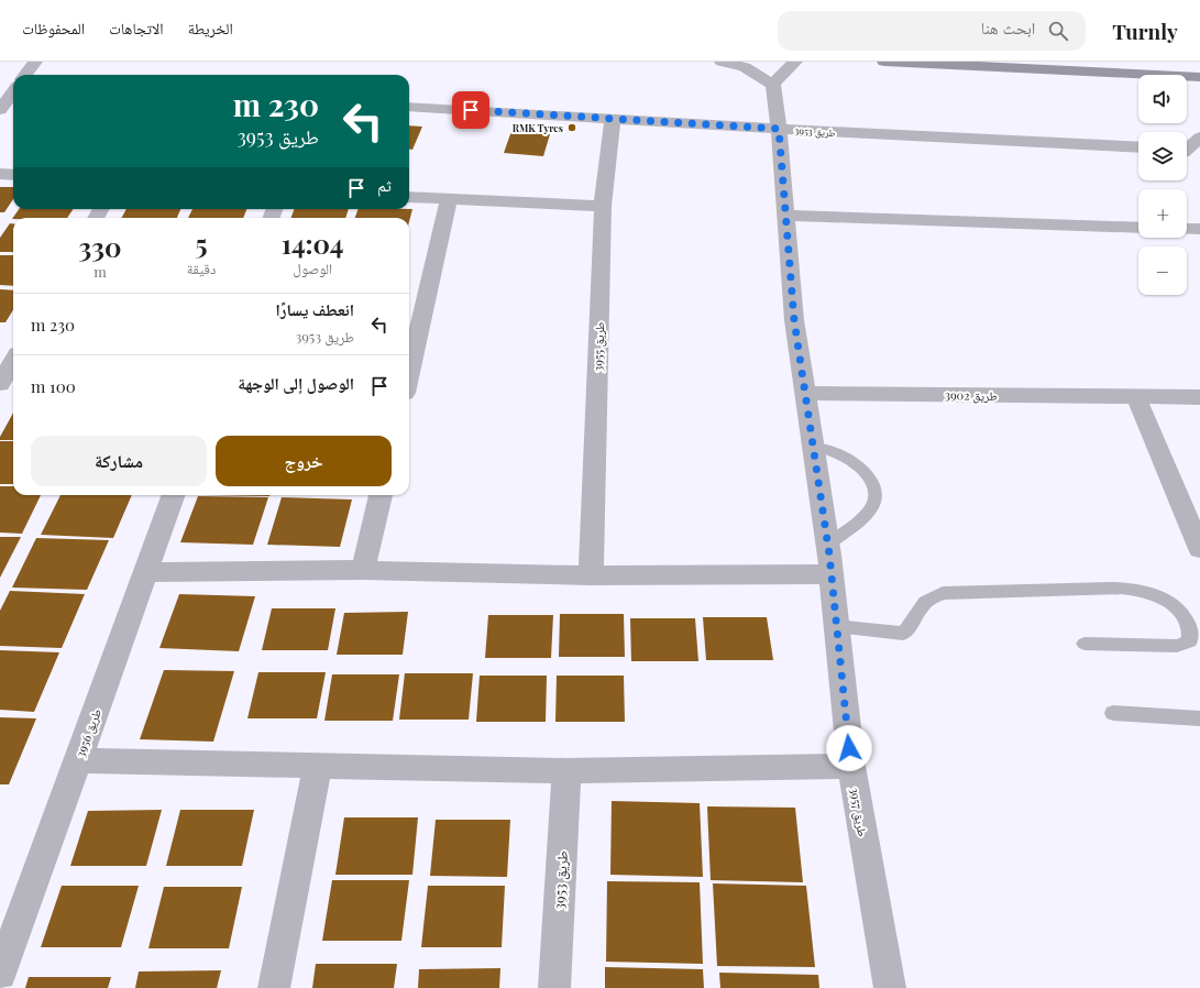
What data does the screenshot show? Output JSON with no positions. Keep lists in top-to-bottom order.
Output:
{
  "streets": {
    "street": [
      "طريق 3953",
      "طريق 3955",
      "طريق 3902",
      "طريق 3956",
      "طريق 3957"
    ]
  },
  "crossings": [
    ["طريق 3953", "طريق 3955"],
    ["طريق 3953", "طريق 3957"],
    ["طريق 3902", "طريق 3957"]
  ],
  "places": ["RMK Tyres"],
  "page": {
    "header": "Turnly",
    "search": "ابحث هنا",
    "nav": ["الخريطة", "الاتجاهات", "المحفوظات"],
    "map_buttons": ["+", "−"],
    "turn": ["230 m", "طريق 3953"],
    "then": "ثم",
    "eta": [
      "14:04",
      "الوصول",
      "5",
      "دقيقة",
      "330",
      "m"
    ],
    "list": [
      {
        "name": "انعطف يسارًا",
        "note": "طريق 3953",
        "value": "230 m"
      },
      {
        "name": "الوصول إلى الوجهة",
        "value": "100 m"
      }
    ],
    "buttons": ["خروج", "مشاركة"]
  }
}
